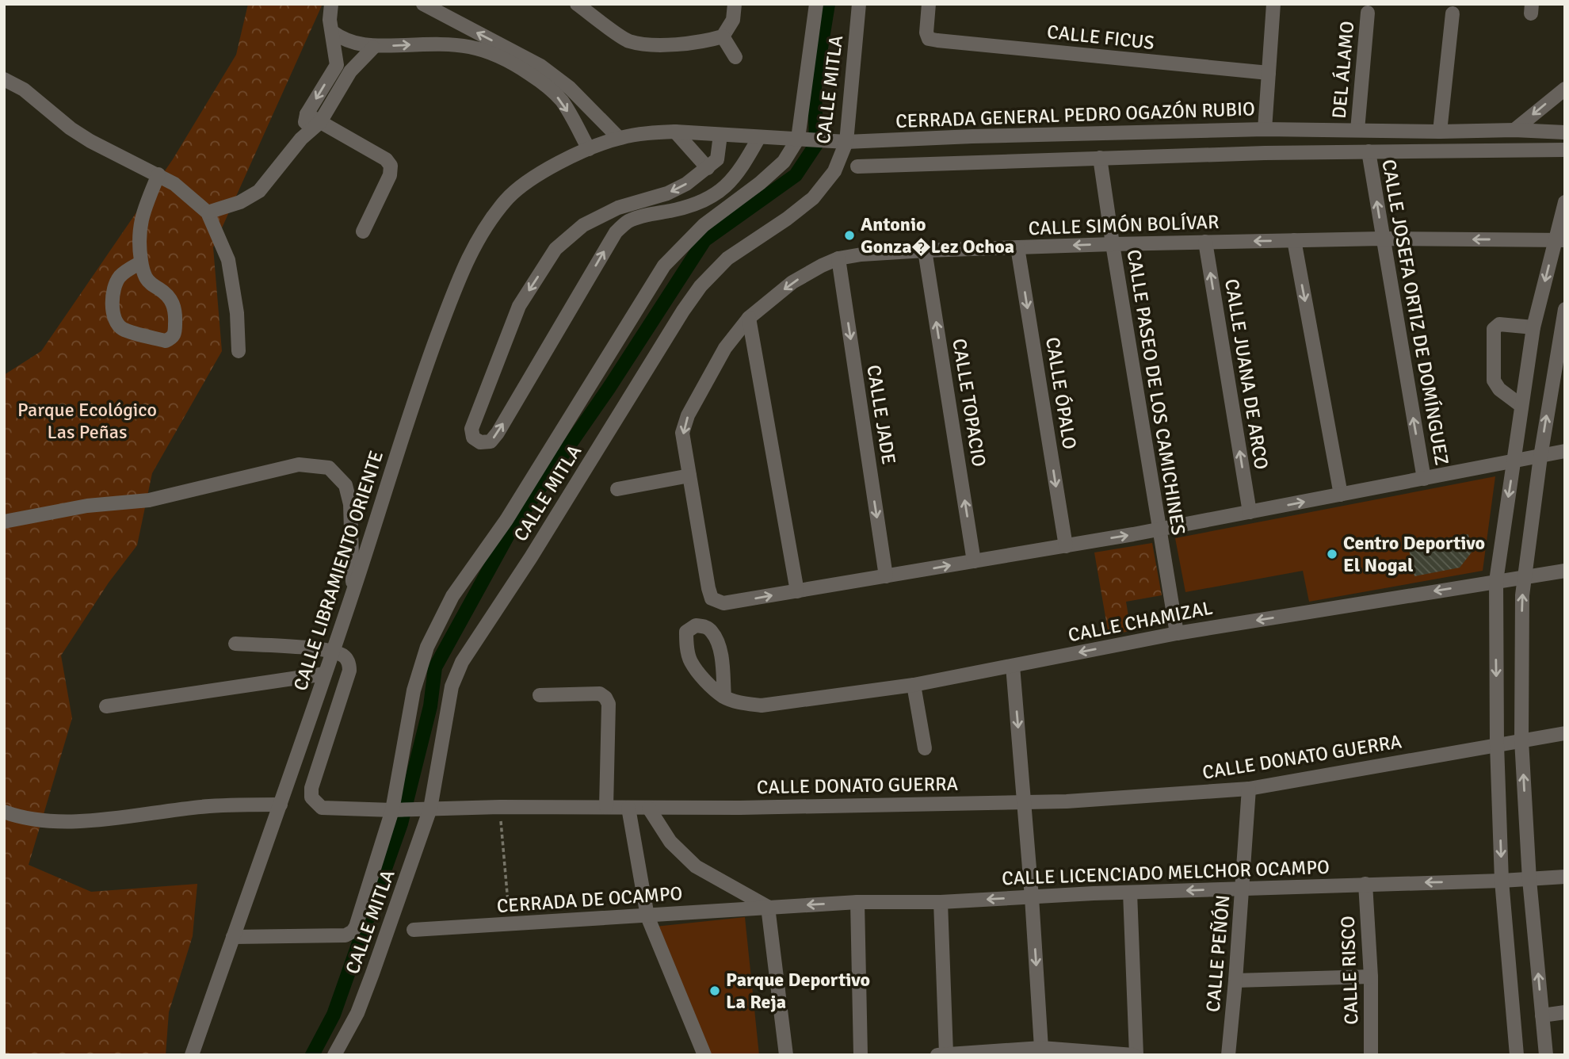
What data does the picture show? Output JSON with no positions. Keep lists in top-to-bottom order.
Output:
{
  "streets": {
    "street": [
      "CALLE FICUS",
      "DEL ÁLAMO",
      "CALLE MITLA",
      "CERRADA GENERAL PEDRO OGAZÓN RUBIO",
      "CALLE SIMÓN BOLÍVAR",
      "CALLE JOSEFA ORTIZ DE DOMÍNGUEZ",
      "CALLE JUANA DE ARCO",
      "CALLE PASEO DE LOS CAMICHINES",
      "CALLE ÓPALO",
      "CALLE TOPACIO",
      "CALLE JADE",
      "CALLE LIBRAMIENTO ORIENTE",
      "CALLE CHAMIZAL",
      "CALLE DONATO GUERRA",
      "CALLE LICENCIADO MELCHOR OCAMPO",
      "CERRADA DE OCAMPO",
      "CALLE PEÑÓN",
      "CALLE RISCO"
    ]
  },
  "crossings": [
    ["DEL ÁLAMO", "CERRADA GENERAL PEDRO OGAZÓN RUBIO"],
    ["CALLE MITLA", "CERRADA GENERAL PEDRO OGAZÓN RUBIO"],
    ["CALLE MITLA", "CALLE LIBRAMIENTO ORIENTE"],
    ["CALLE MITLA", "CALLE DONATO GUERRA"],
    ["CERRADA GENERAL PEDRO OGAZÓN RUBIO", "CALLE LIBRAMIENTO ORIENTE"],
    ["CALLE SIMÓN BOLÍVAR", "CALLE JOSEFA ORTIZ DE DOMÍNGUEZ"],
    ["CALLE SIMÓN BOLÍVAR", "CALLE JUANA DE ARCO"],
    ["CALLE SIMÓN BOLÍVAR", "CALLE PASEO DE LOS CAMICHINES"],
    ["CALLE SIMÓN BOLÍVAR", "CALLE ÓPALO"],
    ["CALLE SIMÓN BOLÍVAR", "CALLE TOPACIO"],
    ["CALLE SIMÓN BOLÍVAR", "CALLE JADE"],
    ["CALLE PASEO DE LOS CAMICHINES", "CALLE CHAMIZAL"],
    ["CALLE LIBRAMIENTO ORIENTE", "CALLE DONATO GUERRA"],
    ["CALLE DONATO GUERRA", "CALLE PEÑÓN"],
    ["CALLE LICENCIADO MELCHOR OCAMPO", "CERRADA DE OCAMPO"],
    ["CALLE LICENCIADO MELCHOR OCAMPO", "CALLE PEÑÓN"],
    ["CALLE LICENCIADO MELCHOR OCAMPO", "CALLE RISCO"]
  ],
  "one_way": ["CALLE ÓPALO", "CALLE TOPACIO", "CALLE LICENCIADO MELCHOR OCAMPO"],
  "parks": ["Parque Ecológico Las Peñas"],
  "places": ["Antonio Gonza�Lez Ochoa", "Centro Deportivo El Nogal", "Parque Deportivo La Reja"]
}
